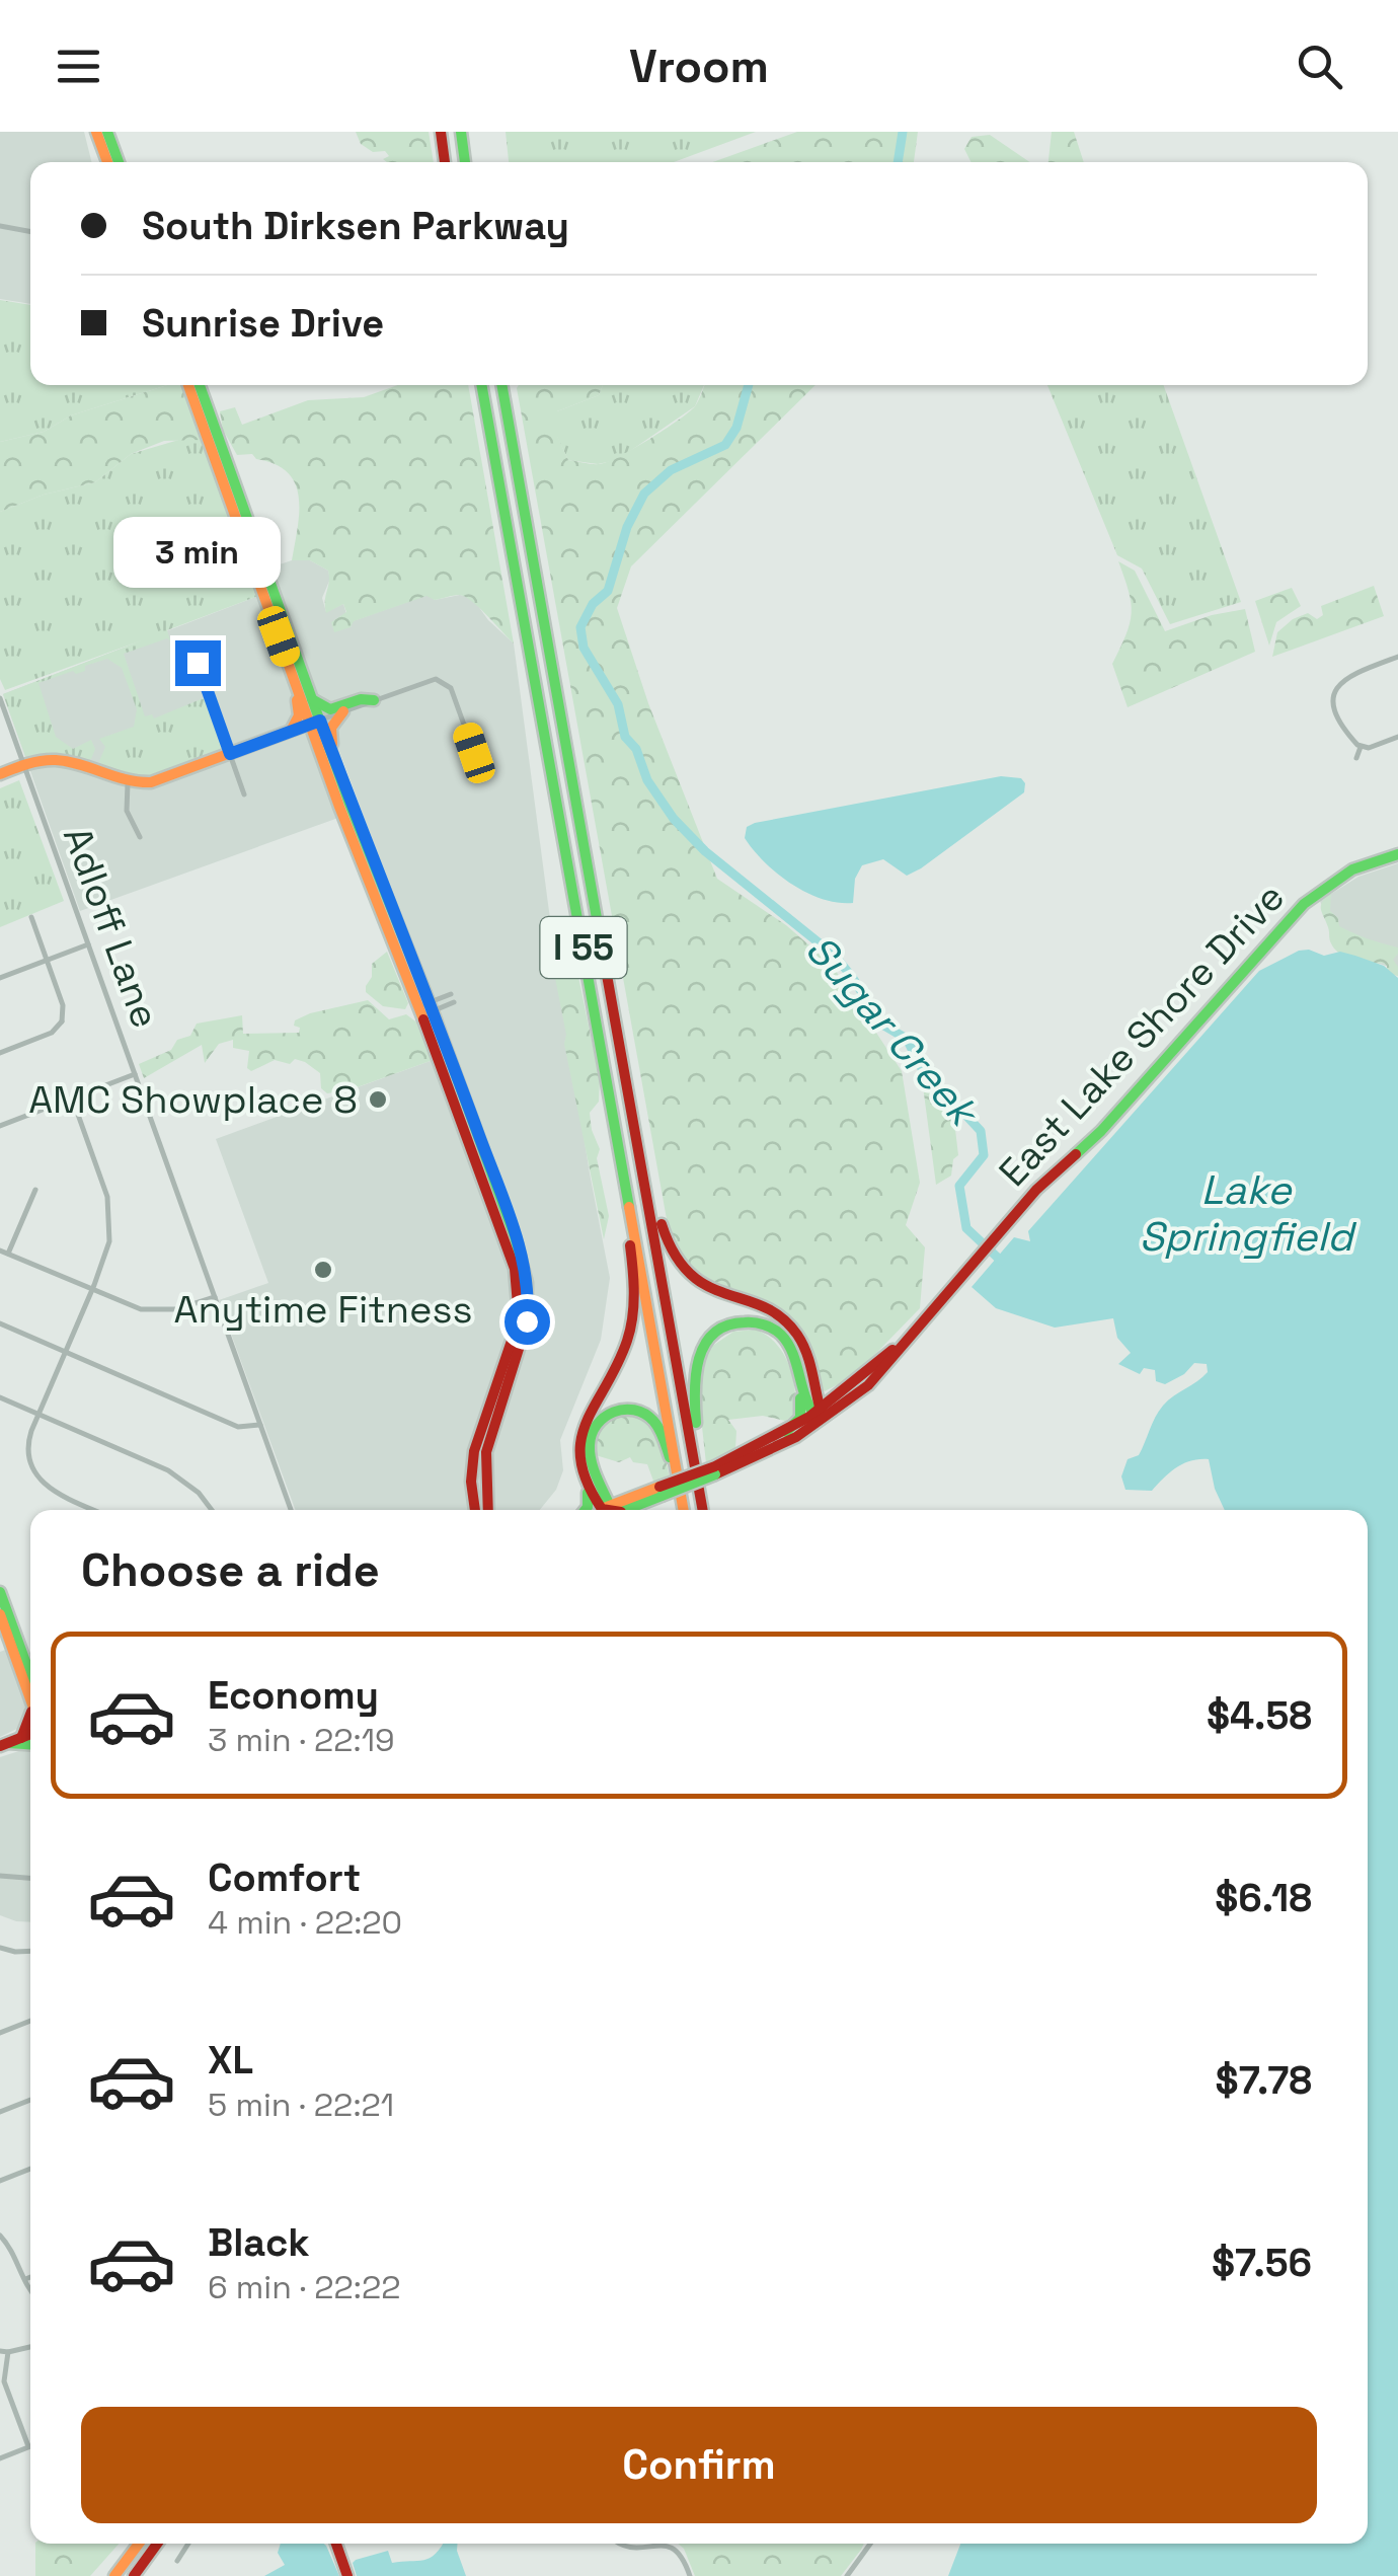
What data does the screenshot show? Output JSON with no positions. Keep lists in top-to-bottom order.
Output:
{
  "streets": {
    "main road": ["I 55", "East Lake Shore Drive"],
    "street": ["Adloff Lane"]
  },
  "water": ["Sugar Creek", "Lake Springfield"],
  "places": ["AMC Showplace 8", "Anytime Fitness"],
  "page": {
    "header": "Vroom",
    "banner": ["South Dirksen Parkway", "Sunrise Drive"],
    "bubble": "3 min",
    "heading": "Choose a ride",
    "list": [
      {
        "name": "Economy",
        "note": "3 min · 22:19",
        "value": "$4.58"
      },
      {
        "name": "Comfort",
        "note": "4 min · 22:20",
        "value": "$6.18"
      },
      {
        "name": "XL",
        "note": "5 min · 22:21",
        "value": "$7.78"
      },
      {
        "name": "Black",
        "note": "6 min · 22:22",
        "value": "$7.56"
      }
    ],
    "buttons": "Confirm"
  }
}
